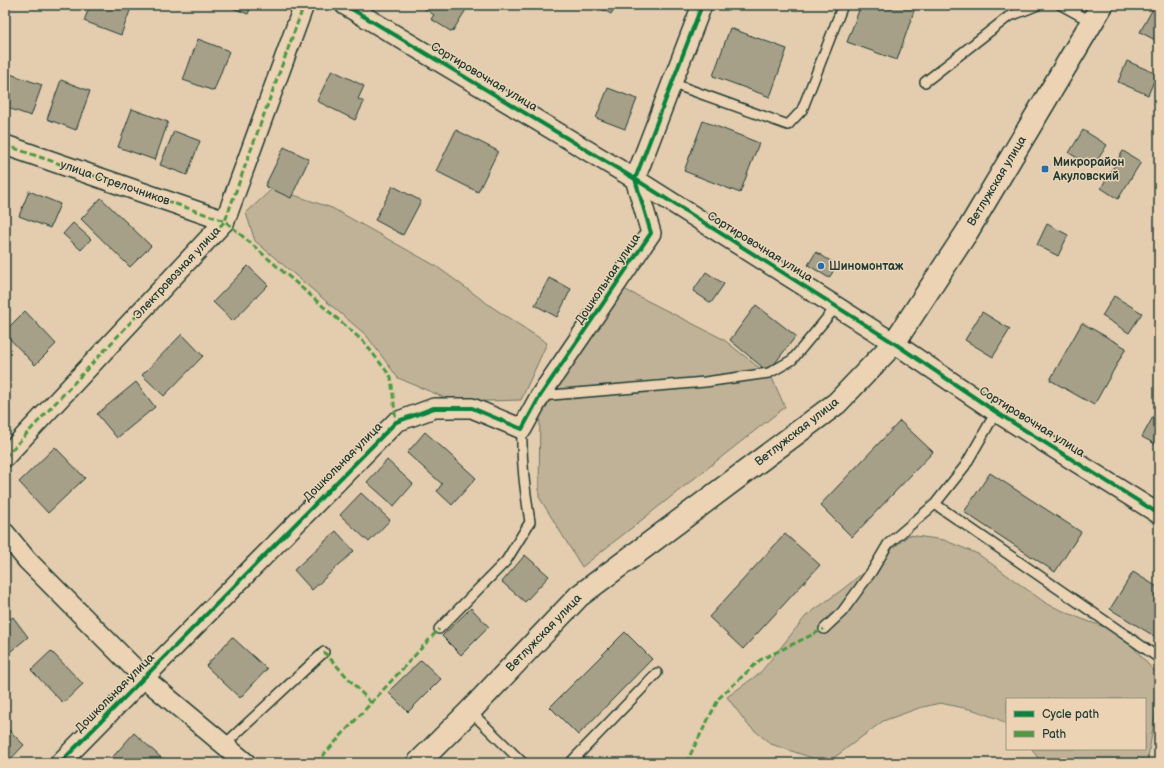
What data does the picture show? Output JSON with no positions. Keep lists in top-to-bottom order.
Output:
{
  "streets": {
    "main road": ["Ветлужская улица"],
    "street": [
      "Сортировочная улица",
      "улица Стрелочников",
      "Электровозная улица",
      "Дошкольная улица"
    ]
  },
  "crossings": [
    ["Сортировочная улица", "Ветлужская улица"],
    ["Сортировочная улица", "Дошкольная улица"],
    ["улица Стрелочников", "Электровозная улица"]
  ],
  "places": {
    "transit": ["Микрорайон Акуловский"],
    "other": ["Шиномонтаж"]
  },
  "legend": ["Cycle path", "Path"]
}
